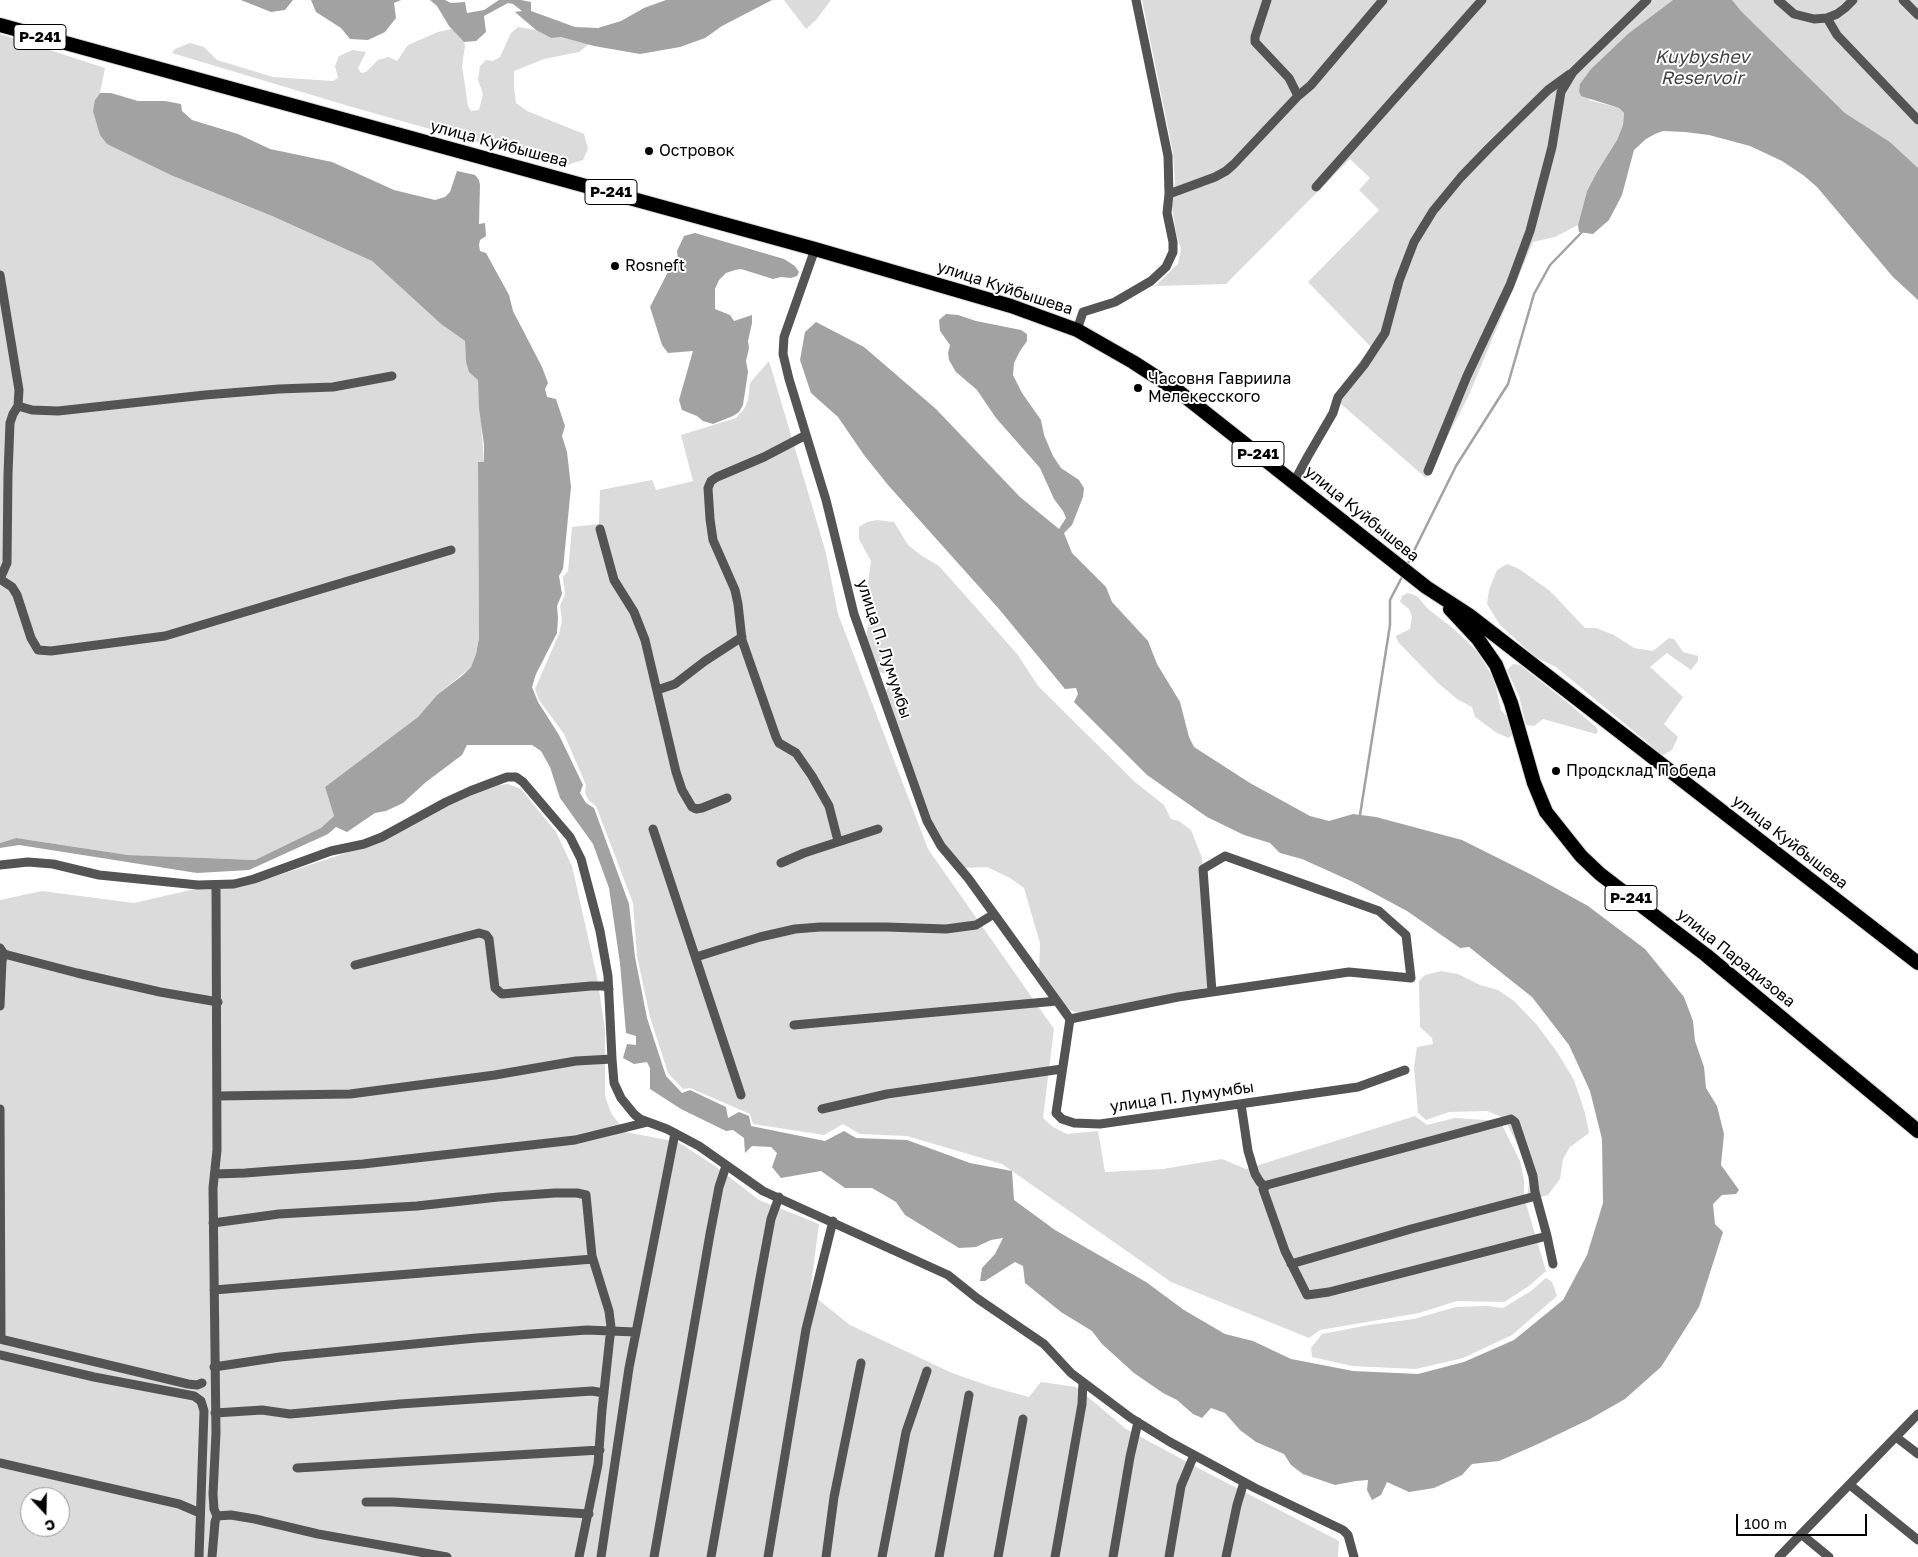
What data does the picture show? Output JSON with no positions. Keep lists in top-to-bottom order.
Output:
{
  "streets": {
    "highway": ["Р-241", "улица Куйбышева", "улица Парадизова"],
    "street": ["улица П. Лумумбы"]
  },
  "crossings": [
    ["улица Куйбышева", "улица П. Лумумбы"],
    ["улица Куйбышева", "улица Парадизова"]
  ],
  "water": ["Kuybyshev Reservoir"],
  "places": [
    "Островок",
    "Rosneft",
    "Часовня Гавриила Мелекесского",
    "Продсклад Победа"
  ],
  "scale_bar": "100 m",
  "north": "bottom"
}
